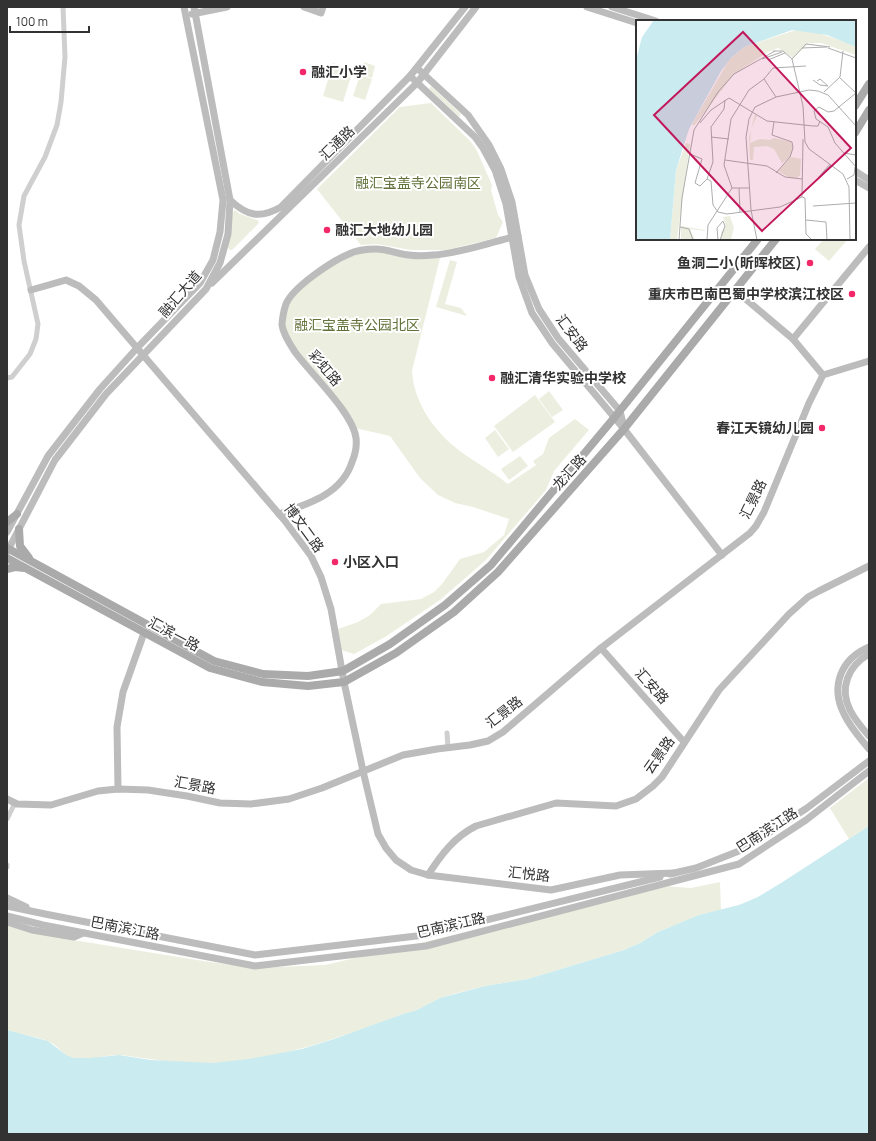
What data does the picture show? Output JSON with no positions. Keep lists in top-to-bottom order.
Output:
{
  "streets": {
    "main road": ["龙汇路", "汇滨一路"],
    "street": [
      "汇通路",
      "融汇大道",
      "汇安路",
      "彩虹路",
      "汇景路",
      "博文二路",
      "云景路",
      "巴南滨江路",
      "汇悦路"
    ]
  },
  "crossings": [
    ["汇通路", "融汇大道"],
    ["汇通路", "汇安路"],
    ["融汇大道", "博文二路"],
    ["融汇大道", "汇滨一路"],
    ["汇安路", "彩虹路"],
    ["汇安路", "龙汇路"],
    ["汇安路", "汇景路"],
    ["汇安路", "云景路"],
    ["彩虹路", "博文二路"],
    ["龙汇路", "博文二路"],
    ["龙汇路", "汇滨一路"],
    ["汇景路", "博文二路"],
    ["博文二路", "汇滨一路"],
    ["博文二路", "云景路"],
    ["博文二路", "汇悦路"],
    ["云景路", "汇悦路"],
    ["巴南滨江路", "汇悦路"]
  ],
  "parks": ["融汇宝盖寺公园南区", "融汇宝盖寺公园北区"],
  "places": [
    "融汇小学",
    "融汇大地幼儿园",
    "鱼洞二小(昕晖校区)",
    "重庆市巴南巴蜀中学校滨江校区",
    "融汇清华实验中学校",
    "春江天镜幼儿园",
    "小区入口"
  ],
  "scale_bar": "100 m"
}
